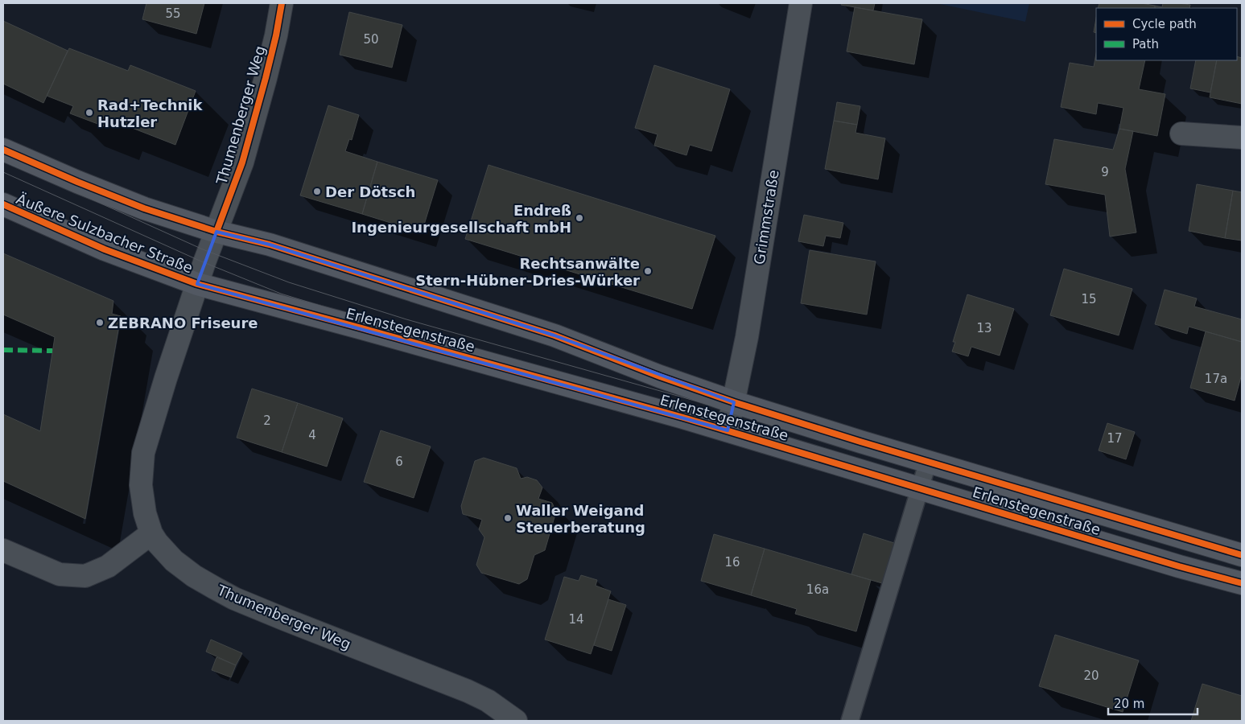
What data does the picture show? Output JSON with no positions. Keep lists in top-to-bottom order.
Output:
{
  "streets": {
    "main road": ["Äußere Sulzbacher Straße", "Erlenstegenstraße"],
    "street": ["Thumenberger Weg", "Grimmstraße"]
  },
  "crossings": [
    ["Thumenberger Weg", "Äußere Sulzbacher Straße"],
    ["Thumenberger Weg", "Erlenstegenstraße"],
    ["Grimmstraße", "Erlenstegenstraße"],
    ["Äußere Sulzbacher Straße", "Erlenstegenstraße"]
  ],
  "places": [
    "Rad+Technik Hutzler",
    "Der Dötsch",
    "Endreß Ingenieurgesellschaft mbH",
    "Rechtsanwälte Stern-Hübner-Dries-Würker",
    "ZEBRANO Friseure",
    "Waller Weigand Steuerberatung"
  ],
  "house_numbers": [
    "55",
    "50",
    "9",
    "15",
    "13",
    "17a",
    "2",
    "4",
    "17",
    "6",
    "16",
    "16a",
    "14",
    "20"
  ],
  "legend": ["Cycle path", "Path"],
  "scale_bar": "20 m"
}
